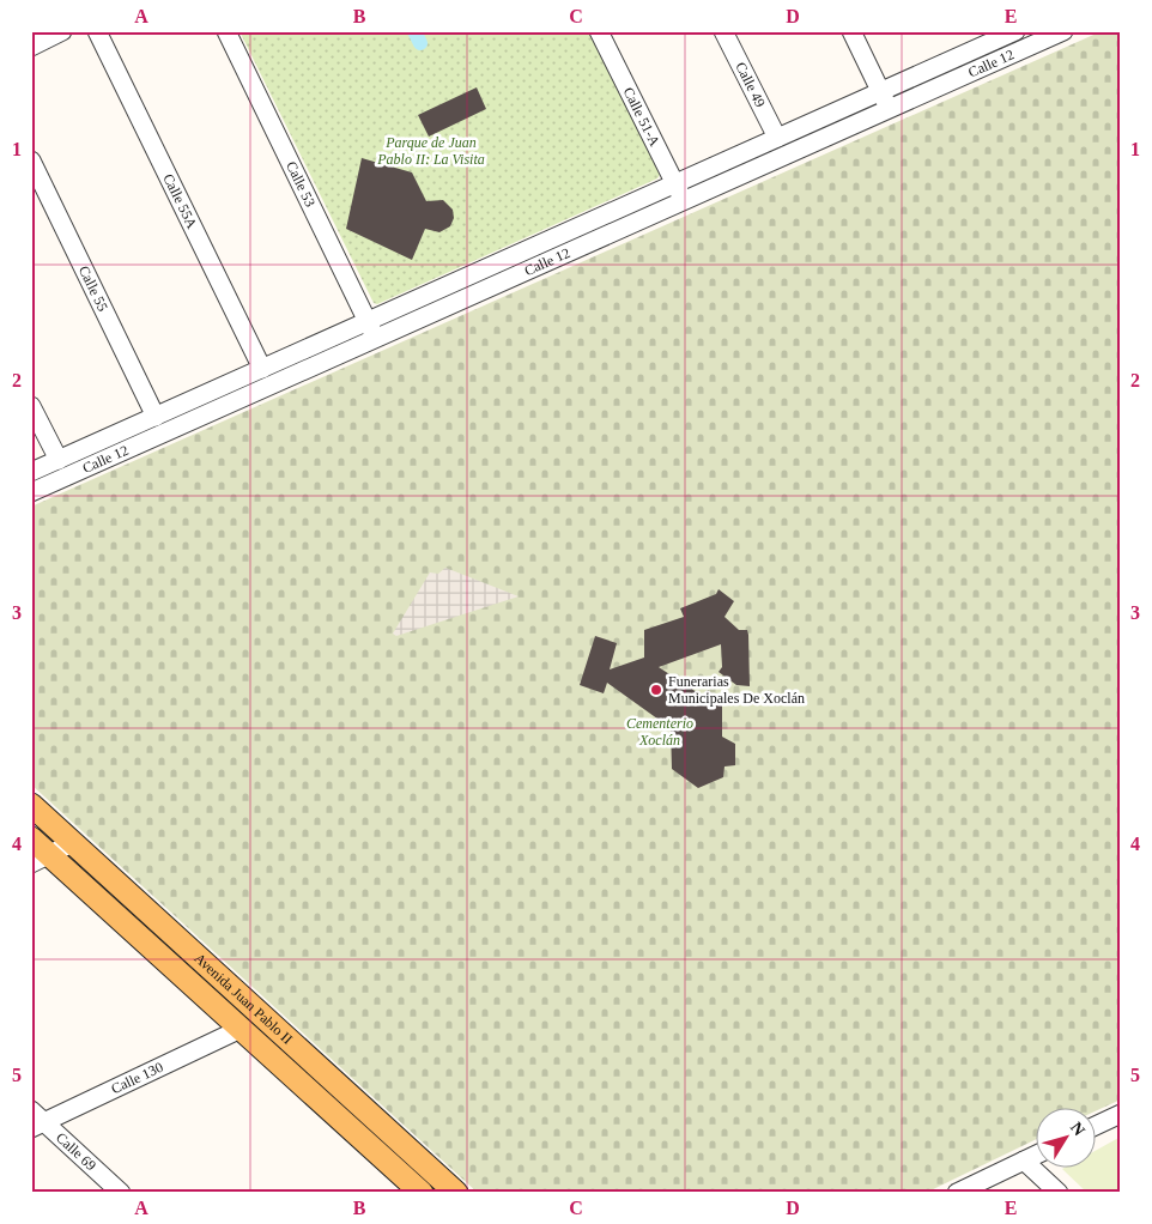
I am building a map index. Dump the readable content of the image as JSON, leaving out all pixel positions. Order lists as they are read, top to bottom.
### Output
{
  "streets": {
    "main road": ["Avenida Juan Pablo II"],
    "street": [
      "Calle 12",
      "Calle 49",
      "Calle 51-A",
      "Calle 53",
      "Calle 55A",
      "Calle 55",
      "Calle 130",
      "Calle 69"
    ]
  },
  "crossings": [
    ["Calle 12", "Calle 49"],
    ["Calle 12", "Calle 51-A"],
    ["Calle 12", "Calle 53"],
    ["Calle 12", "Calle 55A"],
    ["Calle 12", "Calle 55"],
    ["Avenida Juan Pablo II", "Calle 130"],
    ["Calle 130", "Calle 69"]
  ],
  "parks": ["Parque de Juan Pablo II: La Visita", "Cementerio Xoclán"],
  "places": ["Funerarias Municipales De Xoclán"],
  "north": "top right",
  "grid": {
    "columns": [
      "A",
      "B",
      "C",
      "D",
      "E"
    ],
    "rows": [
      "1",
      "2",
      "3",
      "4",
      "5"
    ]
  }
}
